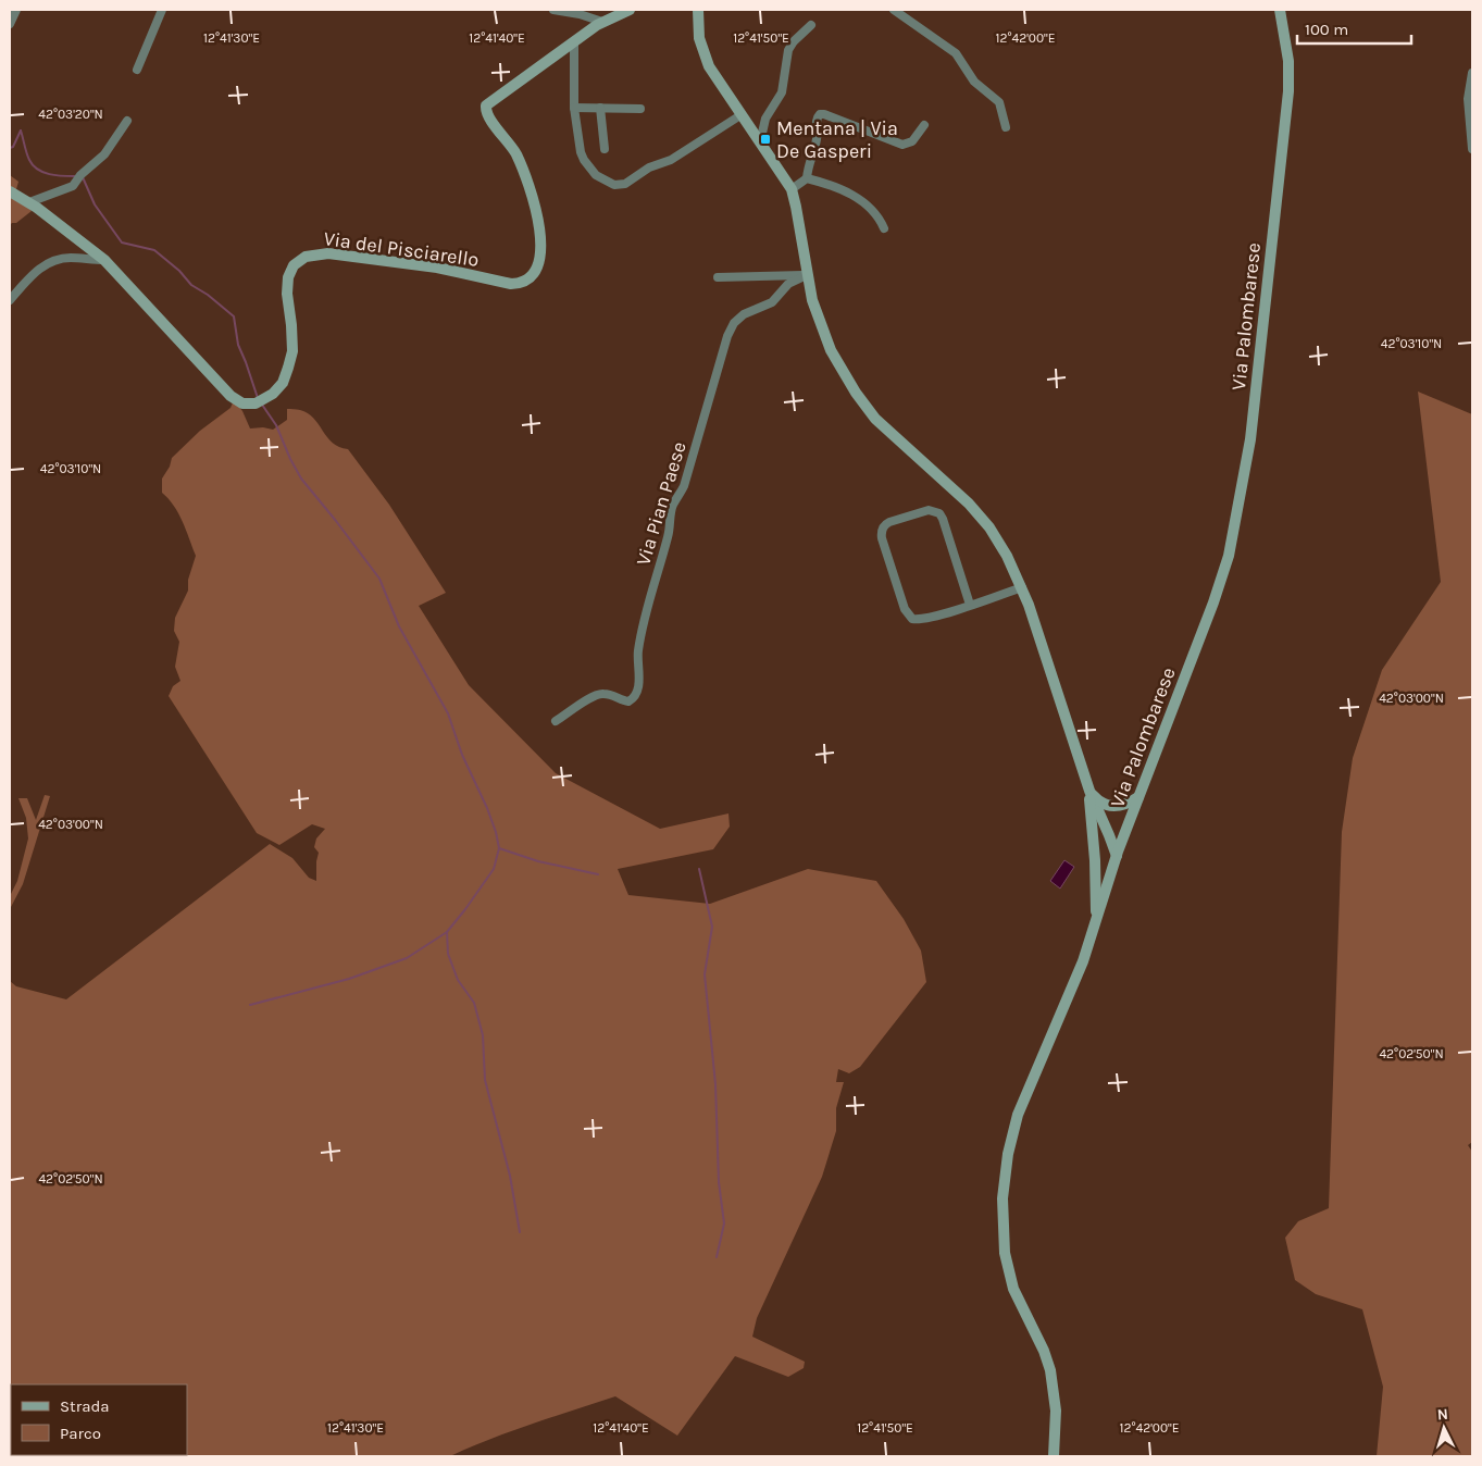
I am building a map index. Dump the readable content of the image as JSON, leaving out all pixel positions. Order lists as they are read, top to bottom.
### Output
{
  "streets": {
    "street": ["Via del Pisciarello", "Via Palombarese", "Via Pian Paese"]
  },
  "places": {
    "transit": ["Mentana | Via De Gasperi"]
  },
  "legend": ["Strada", "Parco"],
  "scale_bar": "100 m",
  "north": "top",
  "coordinates": [
    "12°41'30\"E",
    "12°41'40\"E",
    "12°41'50\"E",
    "12°42'00\"E",
    "42°03'20\"N",
    "42°03'10\"N",
    "42°03'00\"N",
    "42°02'50\"N"
  ]
}
